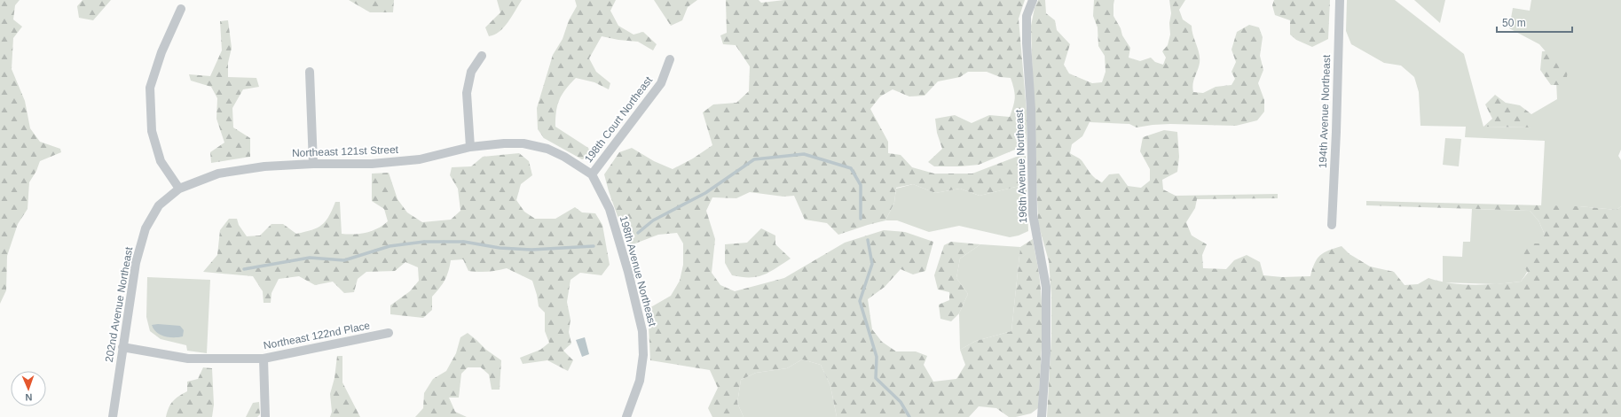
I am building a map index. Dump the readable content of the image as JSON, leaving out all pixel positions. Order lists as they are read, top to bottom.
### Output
{
  "streets": {
    "street": [
      "194th Avenue Northeast",
      "198th Court Northeast",
      "Northeast 121st Street",
      "196th Avenue Northeast",
      "198th Avenue Northeast",
      "202nd Avenue Northeast",
      "Northeast 122nd Place"
    ]
  },
  "crossings": [
    ["198th Court Northeast", "Northeast 121st Street"],
    ["198th Court Northeast", "198th Avenue Northeast"],
    ["Northeast 121st Street", "198th Avenue Northeast"],
    ["Northeast 121st Street", "202nd Avenue Northeast"],
    ["202nd Avenue Northeast", "Northeast 122nd Place"]
  ],
  "scale_bar": "50 m",
  "north": "bottom"
}
